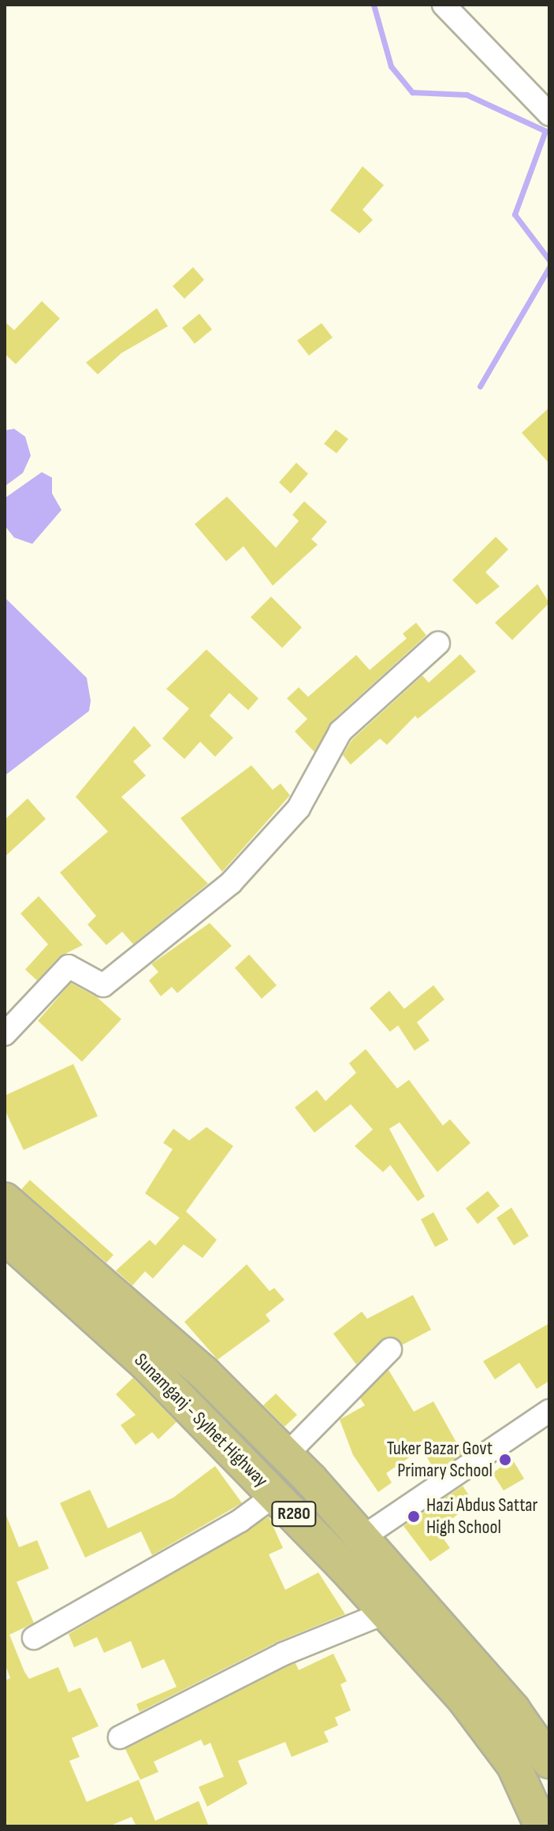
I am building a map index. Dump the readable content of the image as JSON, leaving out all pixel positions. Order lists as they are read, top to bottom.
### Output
{
  "streets": {
    "main road": ["Sunamganj - Sylhet Highway", "R280"]
  },
  "places": ["Tuker Bazar Govt Primary School", "Hazi Abdus Sattar High School"]
}
